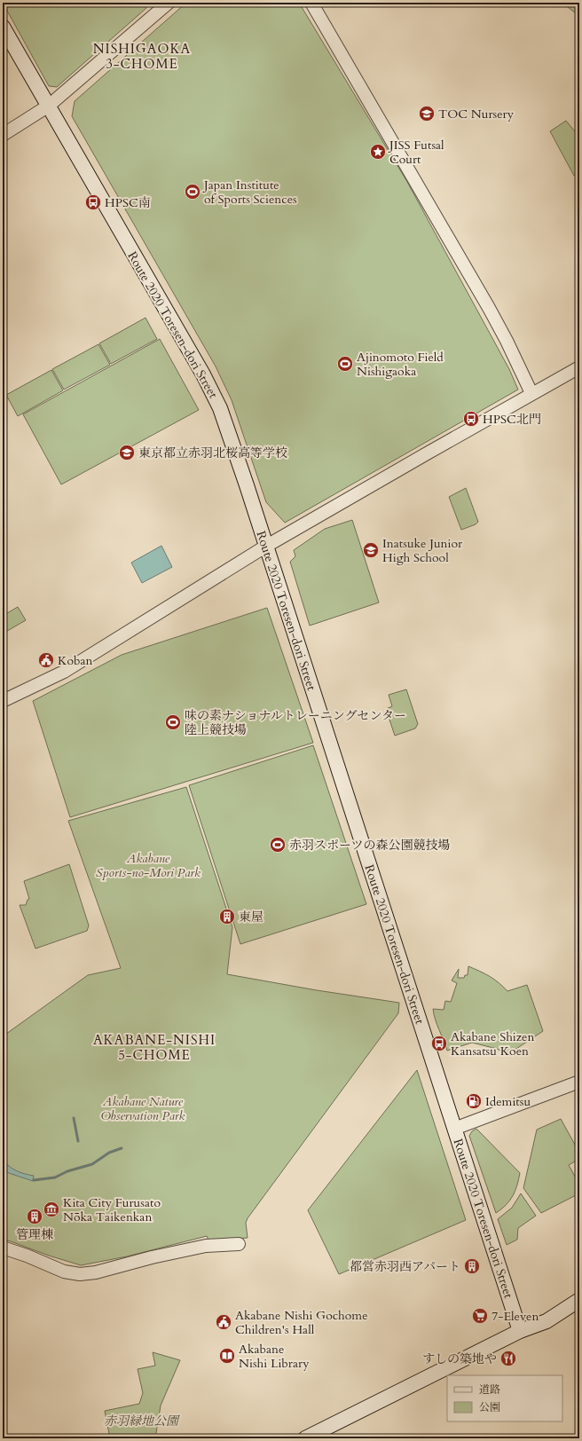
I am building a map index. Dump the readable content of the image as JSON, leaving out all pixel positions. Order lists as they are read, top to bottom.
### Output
{
  "streets": {
    "main road": ["Route 2020 Toresen-dori Street"]
  },
  "districts": ["NISHIGAOKA 3-CHOME", "AKABANE-NISHI 5-CHOME"],
  "parks": ["Akabane Sports-no-Mori Park", "Akabane Nature Observation Park", "赤羽緑地公園"],
  "places": {
    "school or university": ["TOC Nursery", "東京都立赤羽北桜高等学校", "Inatsuke Junior High School"],
    "place": ["JISS Futsal Court"],
    "sports": [
      "Japan Institute of Sports Sciences",
      "Ajinomoto Field Nishigaoka",
      "味の素ナショナルトレーニングセンター 陸上競技場",
      "赤羽スポーツの森公園競技場"
    ],
    "bus stop": ["HPSC南", "HPSC北門", "Akabane Shizen Kansatsu Koen"],
    "public building": ["Koban", "Akabane Nishi Gochome Children's Hall"],
    "building": ["東屋", "管理棟", "都営赤羽西アパート"],
    "fuel station": ["Idemitsu"],
    "museum": ["Kita City Furusato Nōka Taikenkan"],
    "supermarket": ["7-Eleven"],
    "library": ["Akabane Nishi Library"],
    "restaurant": ["すしの築地や"]
  },
  "legend": ["道路", "公園"]
}
